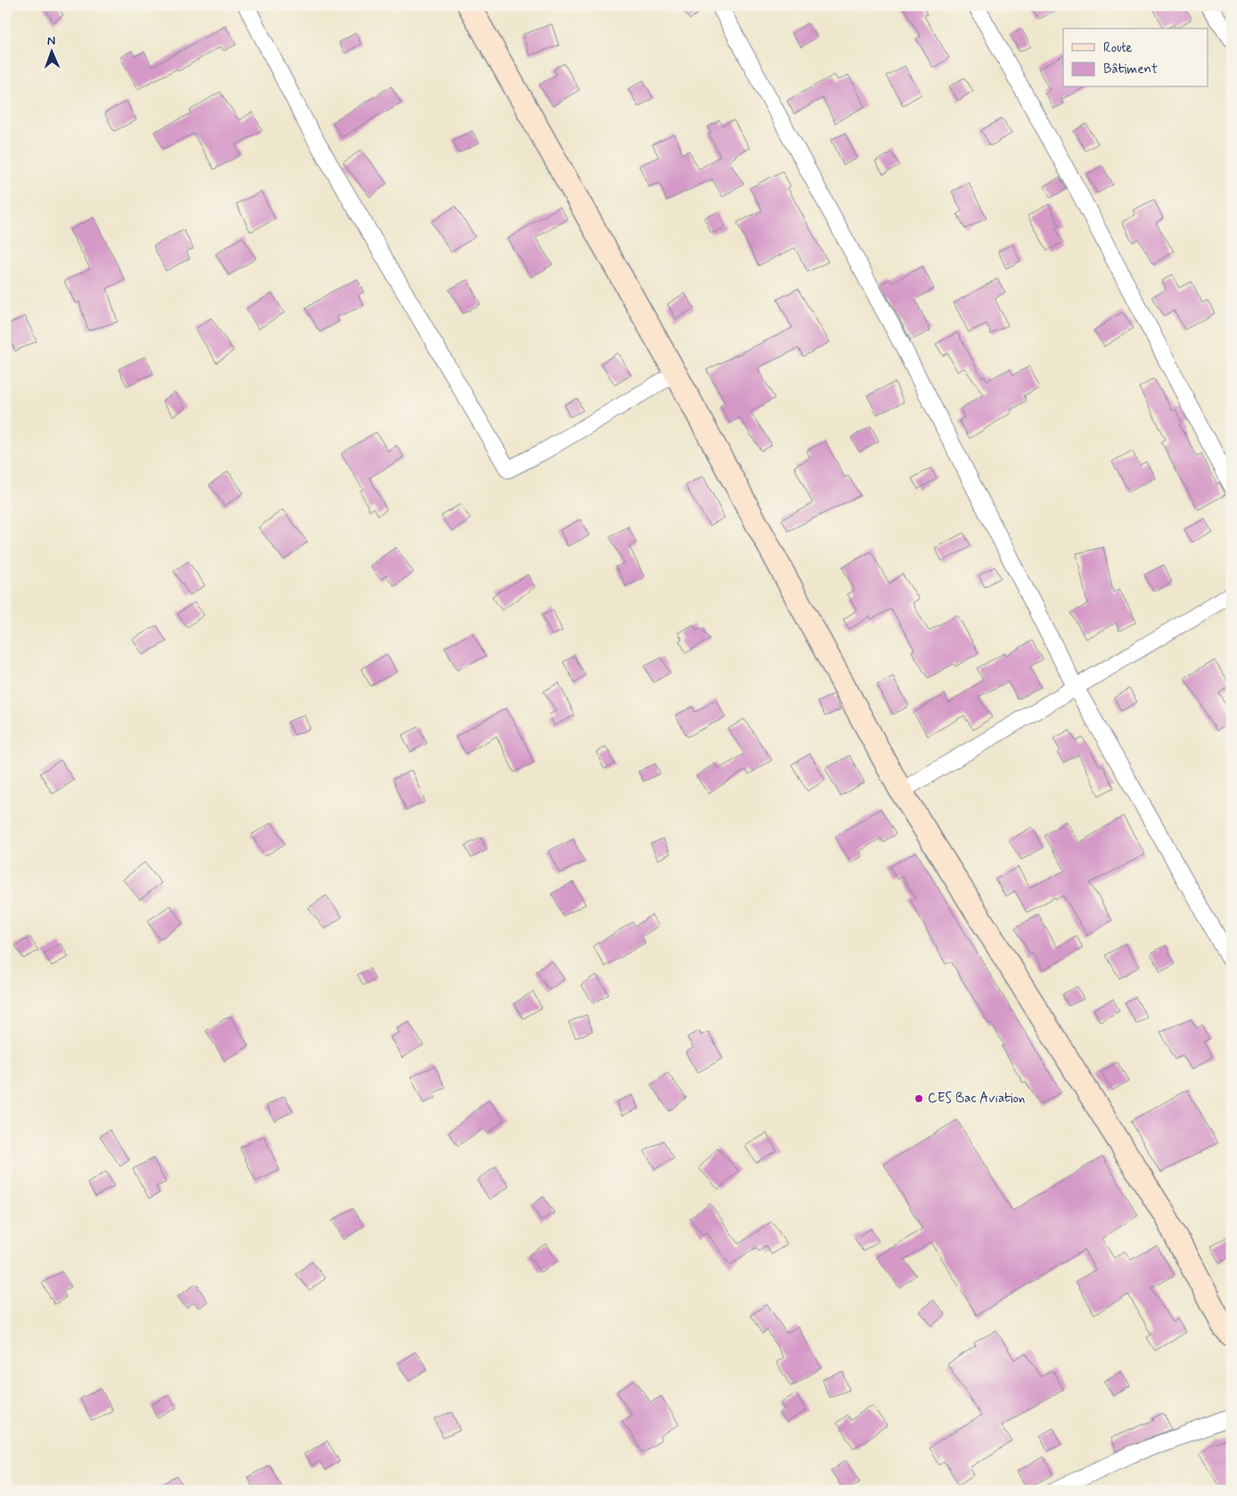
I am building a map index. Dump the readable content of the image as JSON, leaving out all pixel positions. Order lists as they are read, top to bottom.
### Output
{
  "places": ["CES Bac Aviation"],
  "legend": ["Route", "Bâtiment"],
  "north": "top"
}
